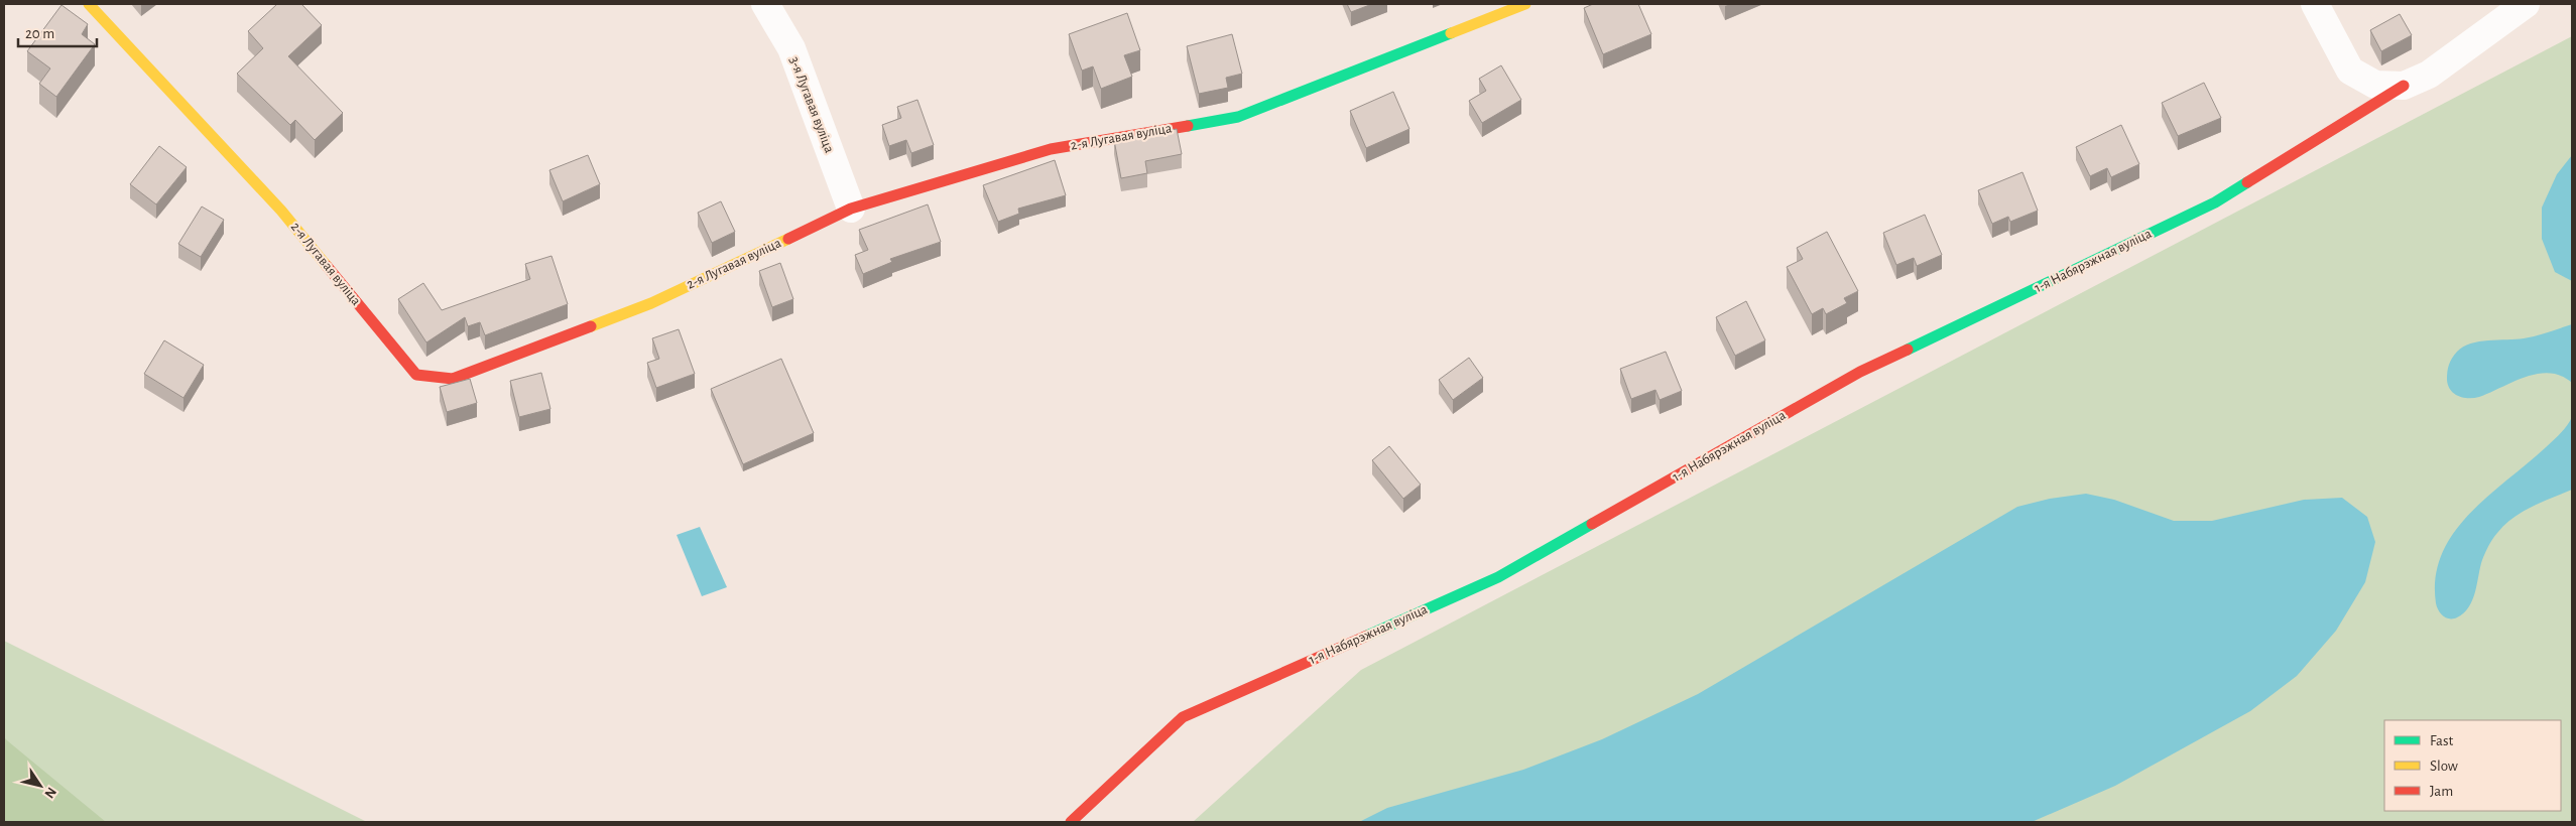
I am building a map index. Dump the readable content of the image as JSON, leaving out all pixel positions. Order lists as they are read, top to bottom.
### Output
{
  "streets": {
    "street": ["3-я Лугавая вуліца", "2-я Лугавая вуліца", "1-я Набярэжная вуліца"]
  },
  "crossings": [
    ["3-я Лугавая вуліца", "2-я Лугавая вуліца"]
  ],
  "legend": ["Fast", "Slow", "Jam"],
  "scale_bar": "20 m",
  "north": "bottom right"
}
